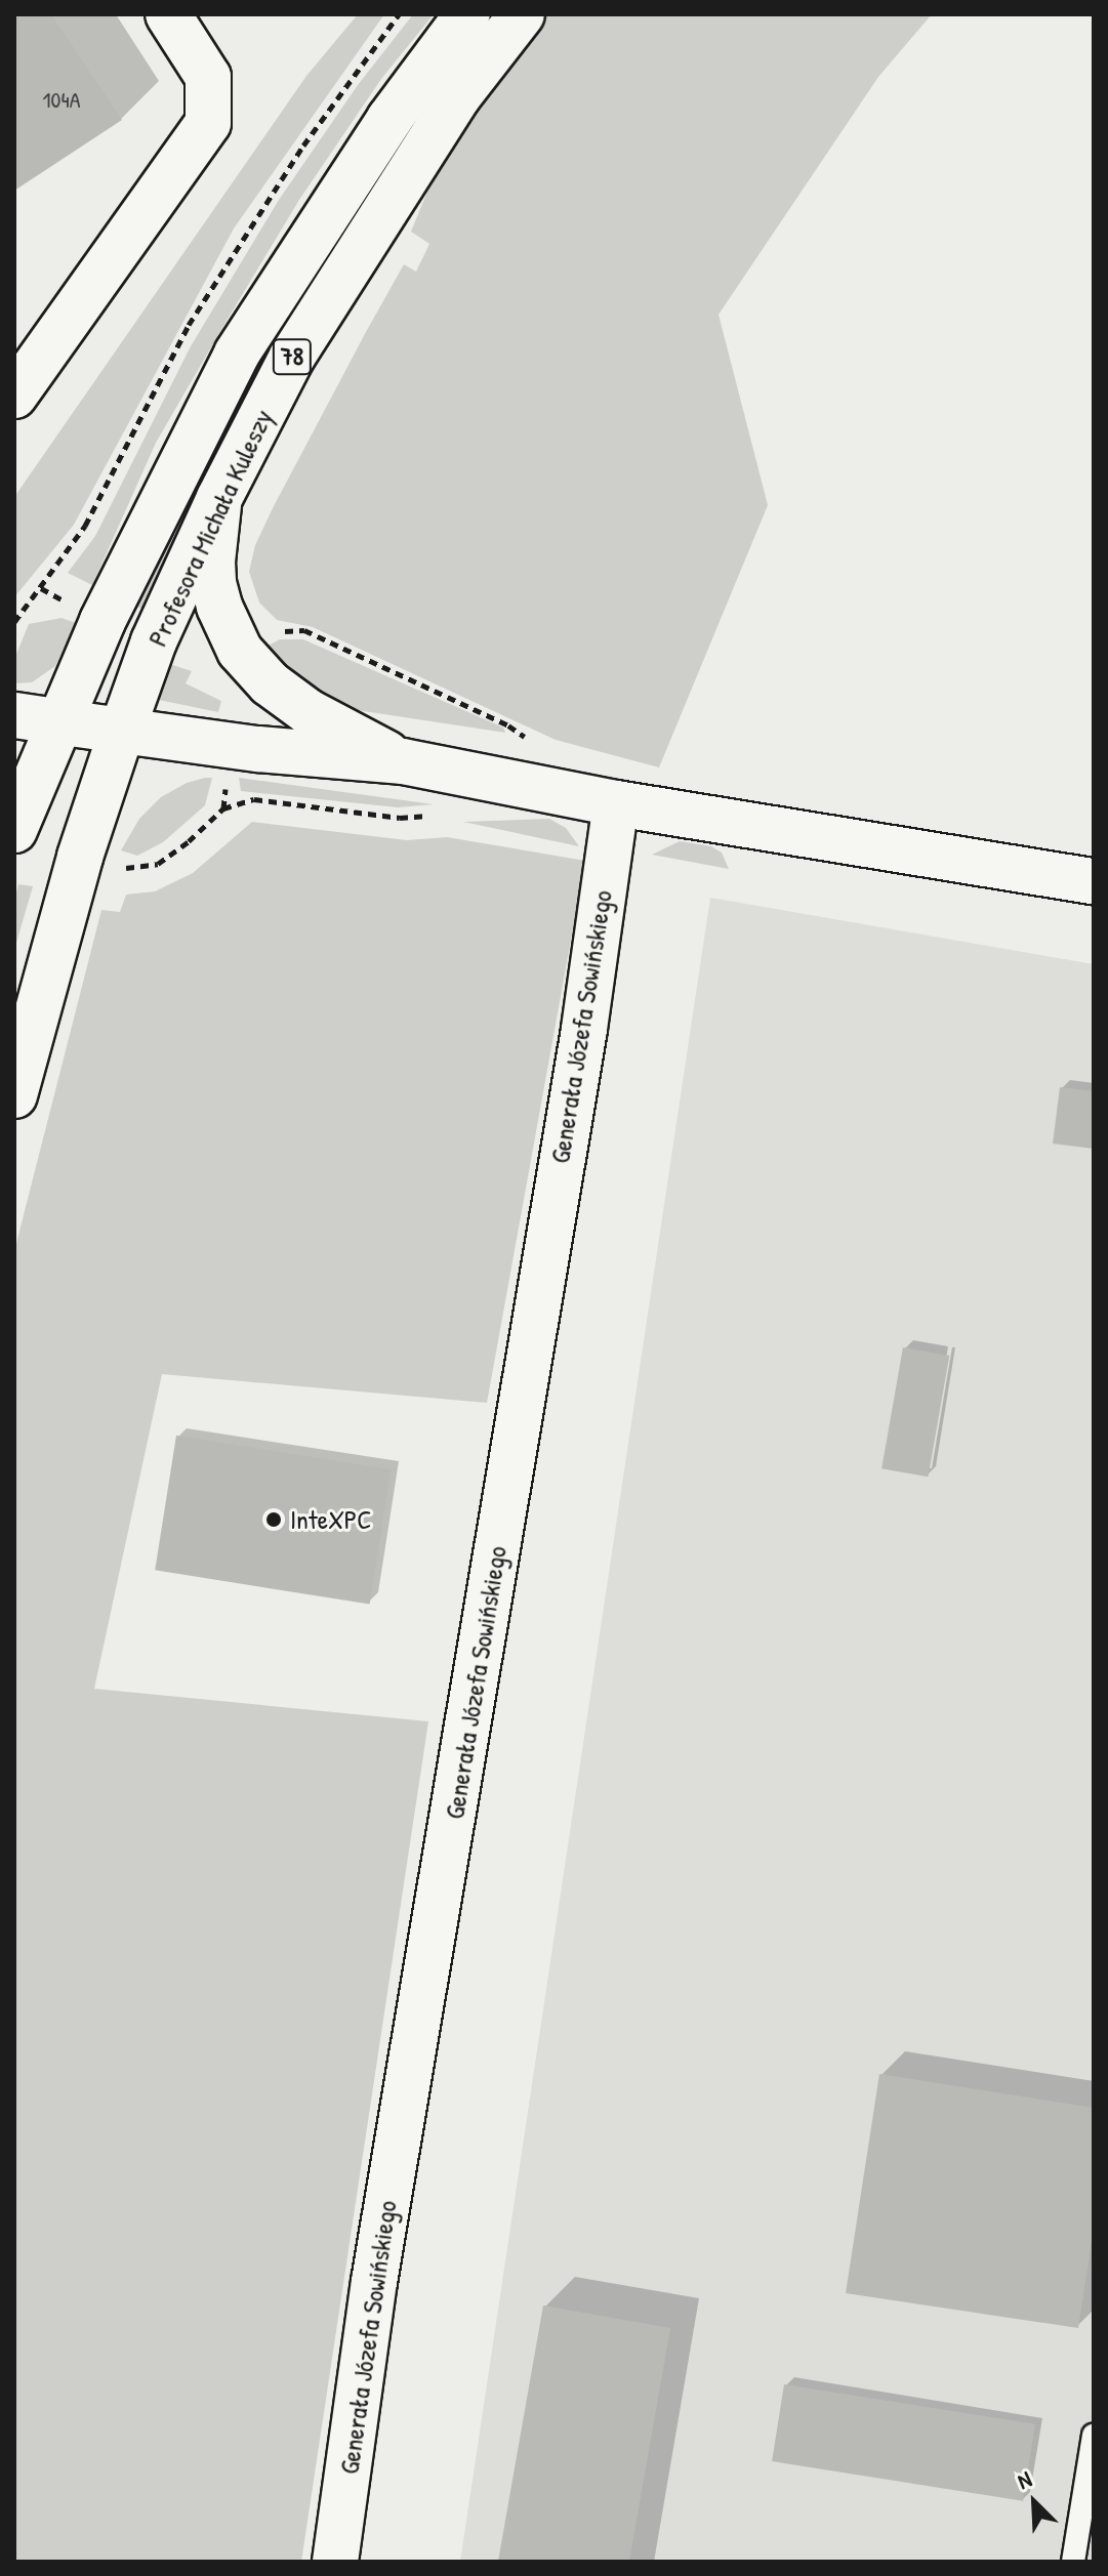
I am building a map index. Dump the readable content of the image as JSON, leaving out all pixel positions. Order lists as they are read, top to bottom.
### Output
{
  "streets": {
    "street": ["78", "Profesora Michała Kuleszy", "Generała Józefa Sowińskiego"]
  },
  "places": ["InteXPC"],
  "house_numbers": ["104A"],
  "north": "top left"
}
